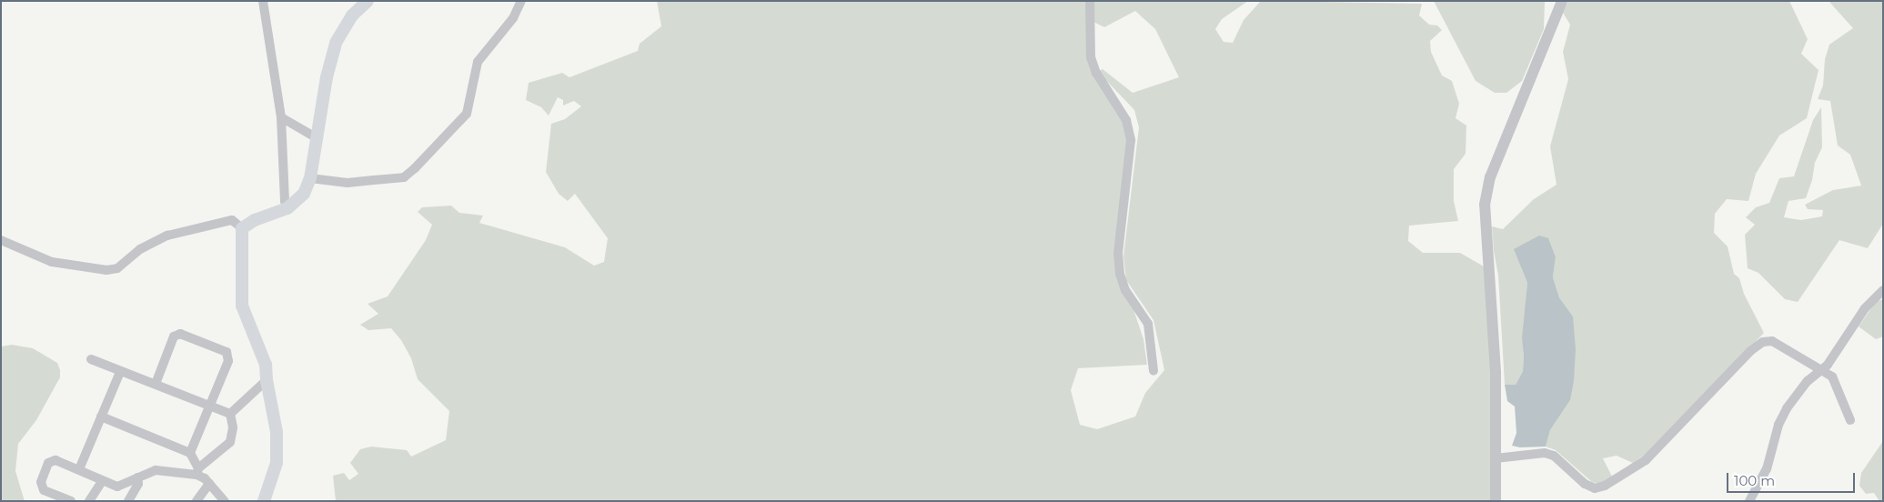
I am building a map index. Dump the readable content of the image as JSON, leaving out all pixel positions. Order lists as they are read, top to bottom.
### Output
{
  "scale_bar": "100 m"
}
